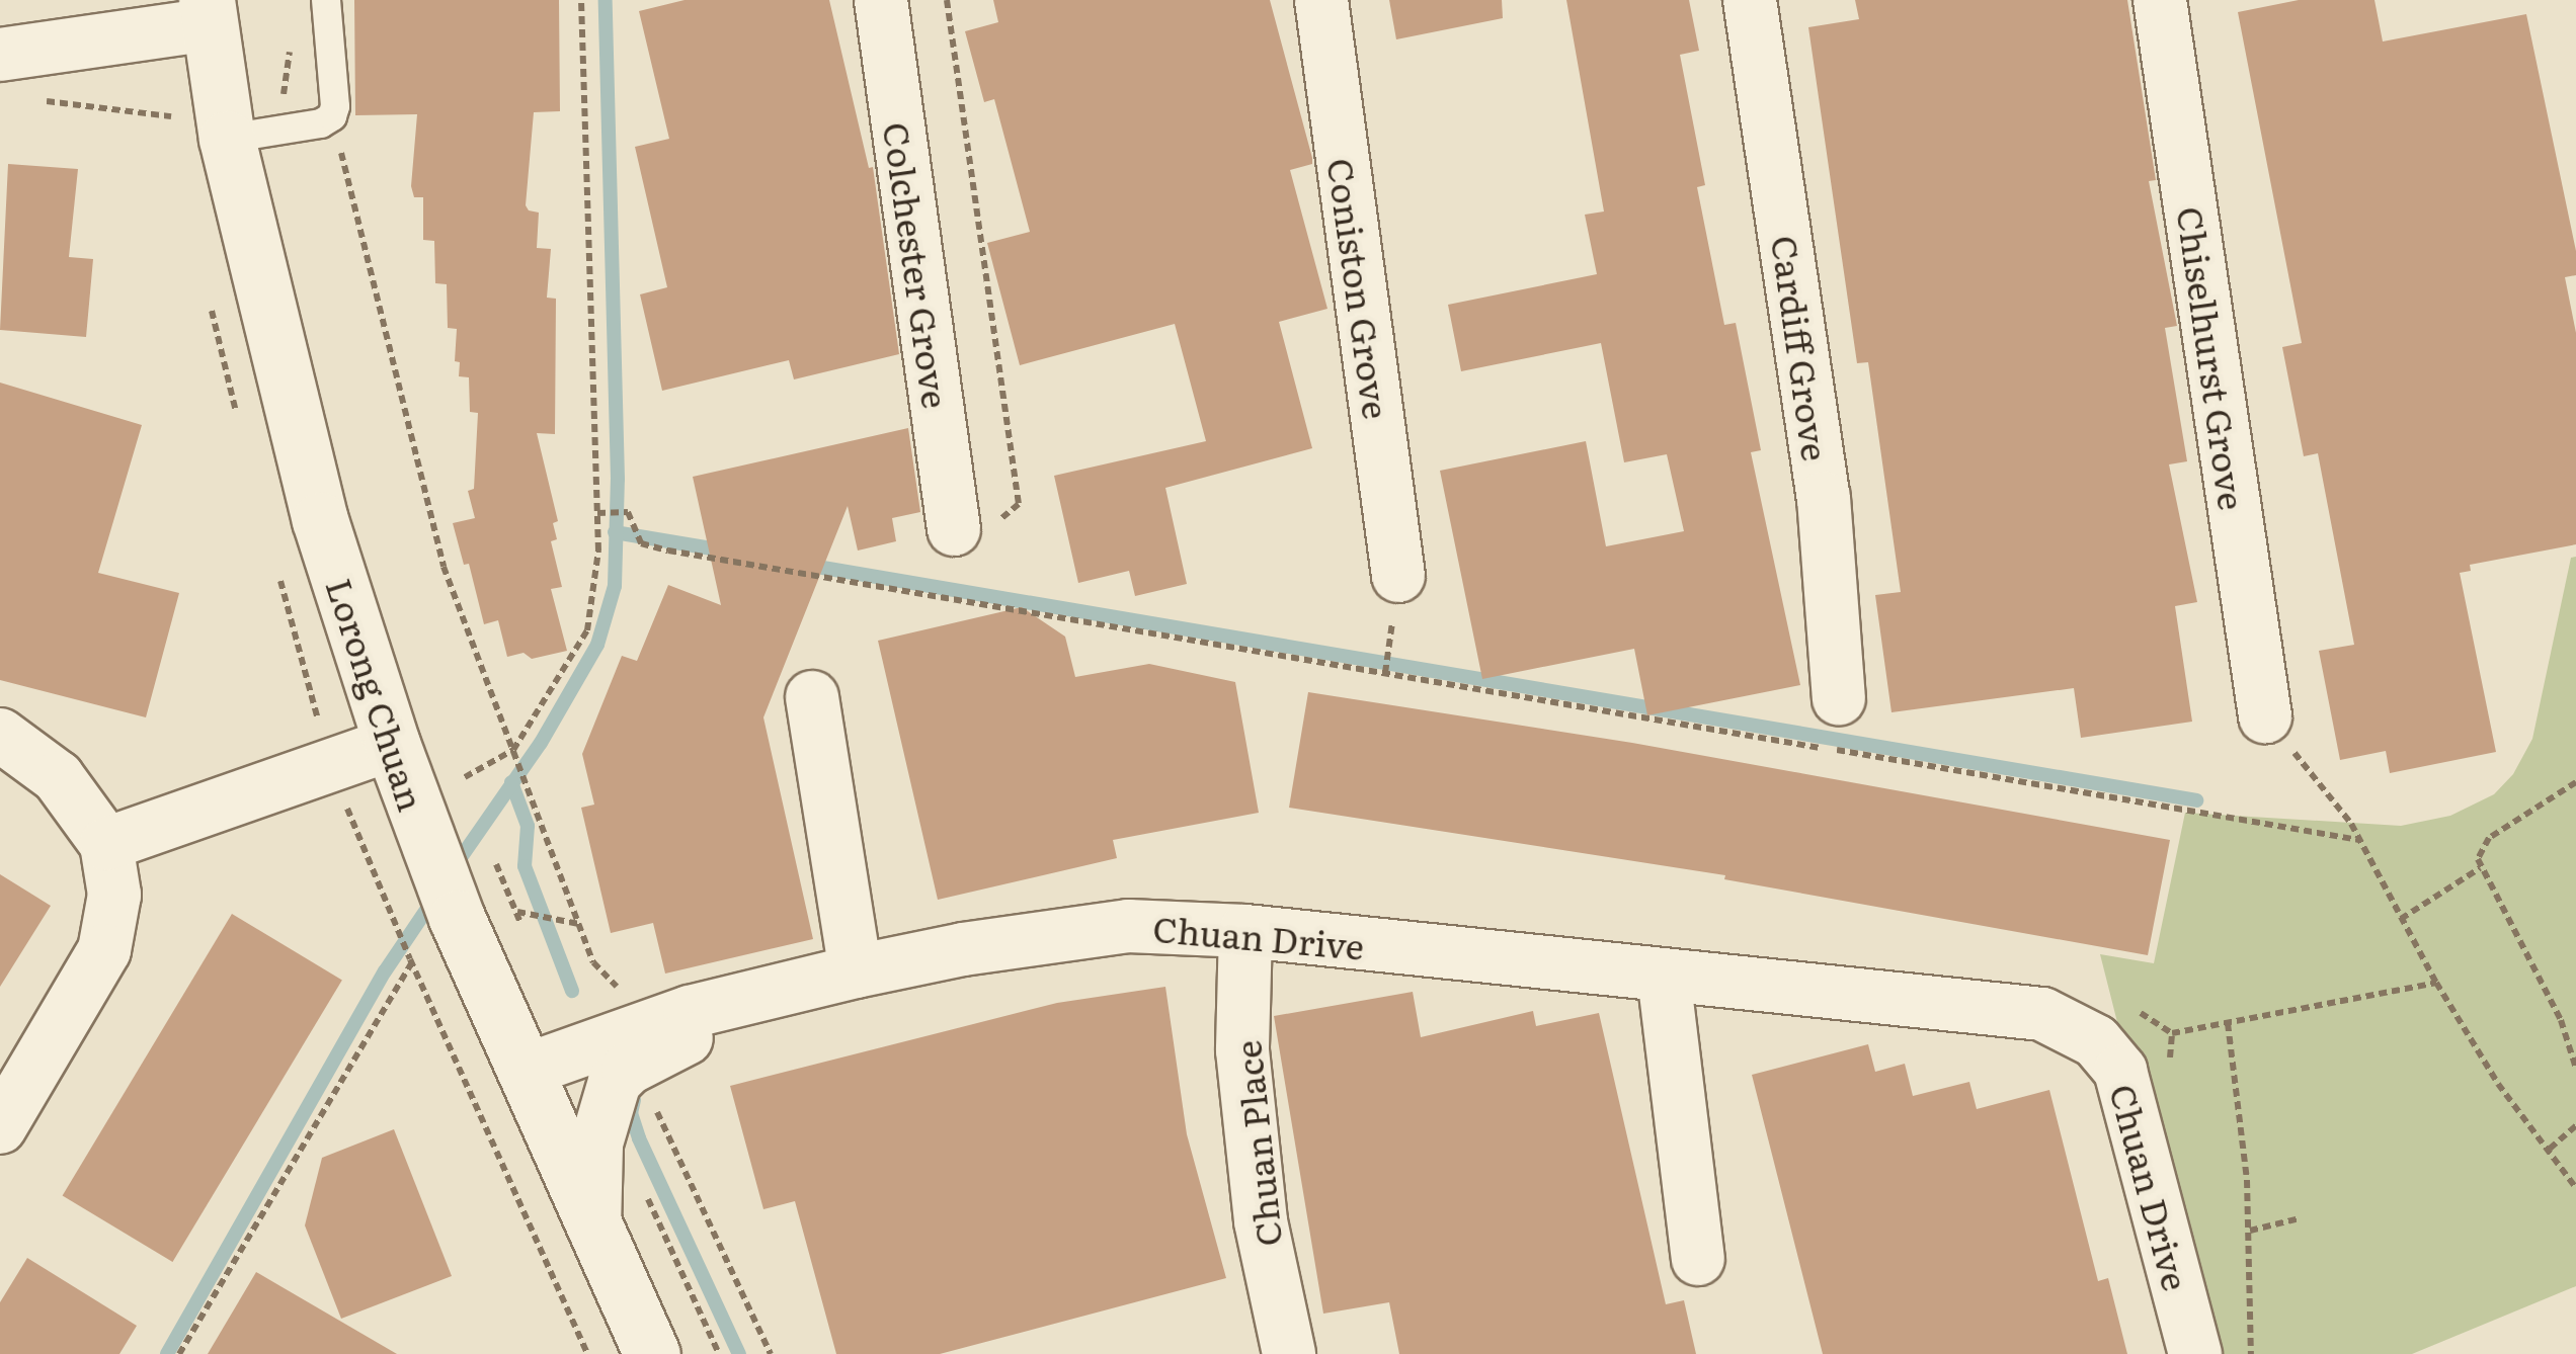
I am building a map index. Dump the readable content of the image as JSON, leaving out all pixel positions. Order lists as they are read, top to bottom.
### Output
{
  "streets": {
    "street": [
      "Colchester Grove",
      "Coniston Grove",
      "Cardiff Grove",
      "Chiselhurst Grove",
      "Lorong Chuan",
      "Chuan Drive",
      "Chuan Place"
    ]
  },
  "crossings": [
    ["Lorong Chuan", "Chuan Drive"],
    ["Chuan Drive", "Chuan Place"]
  ]
}
